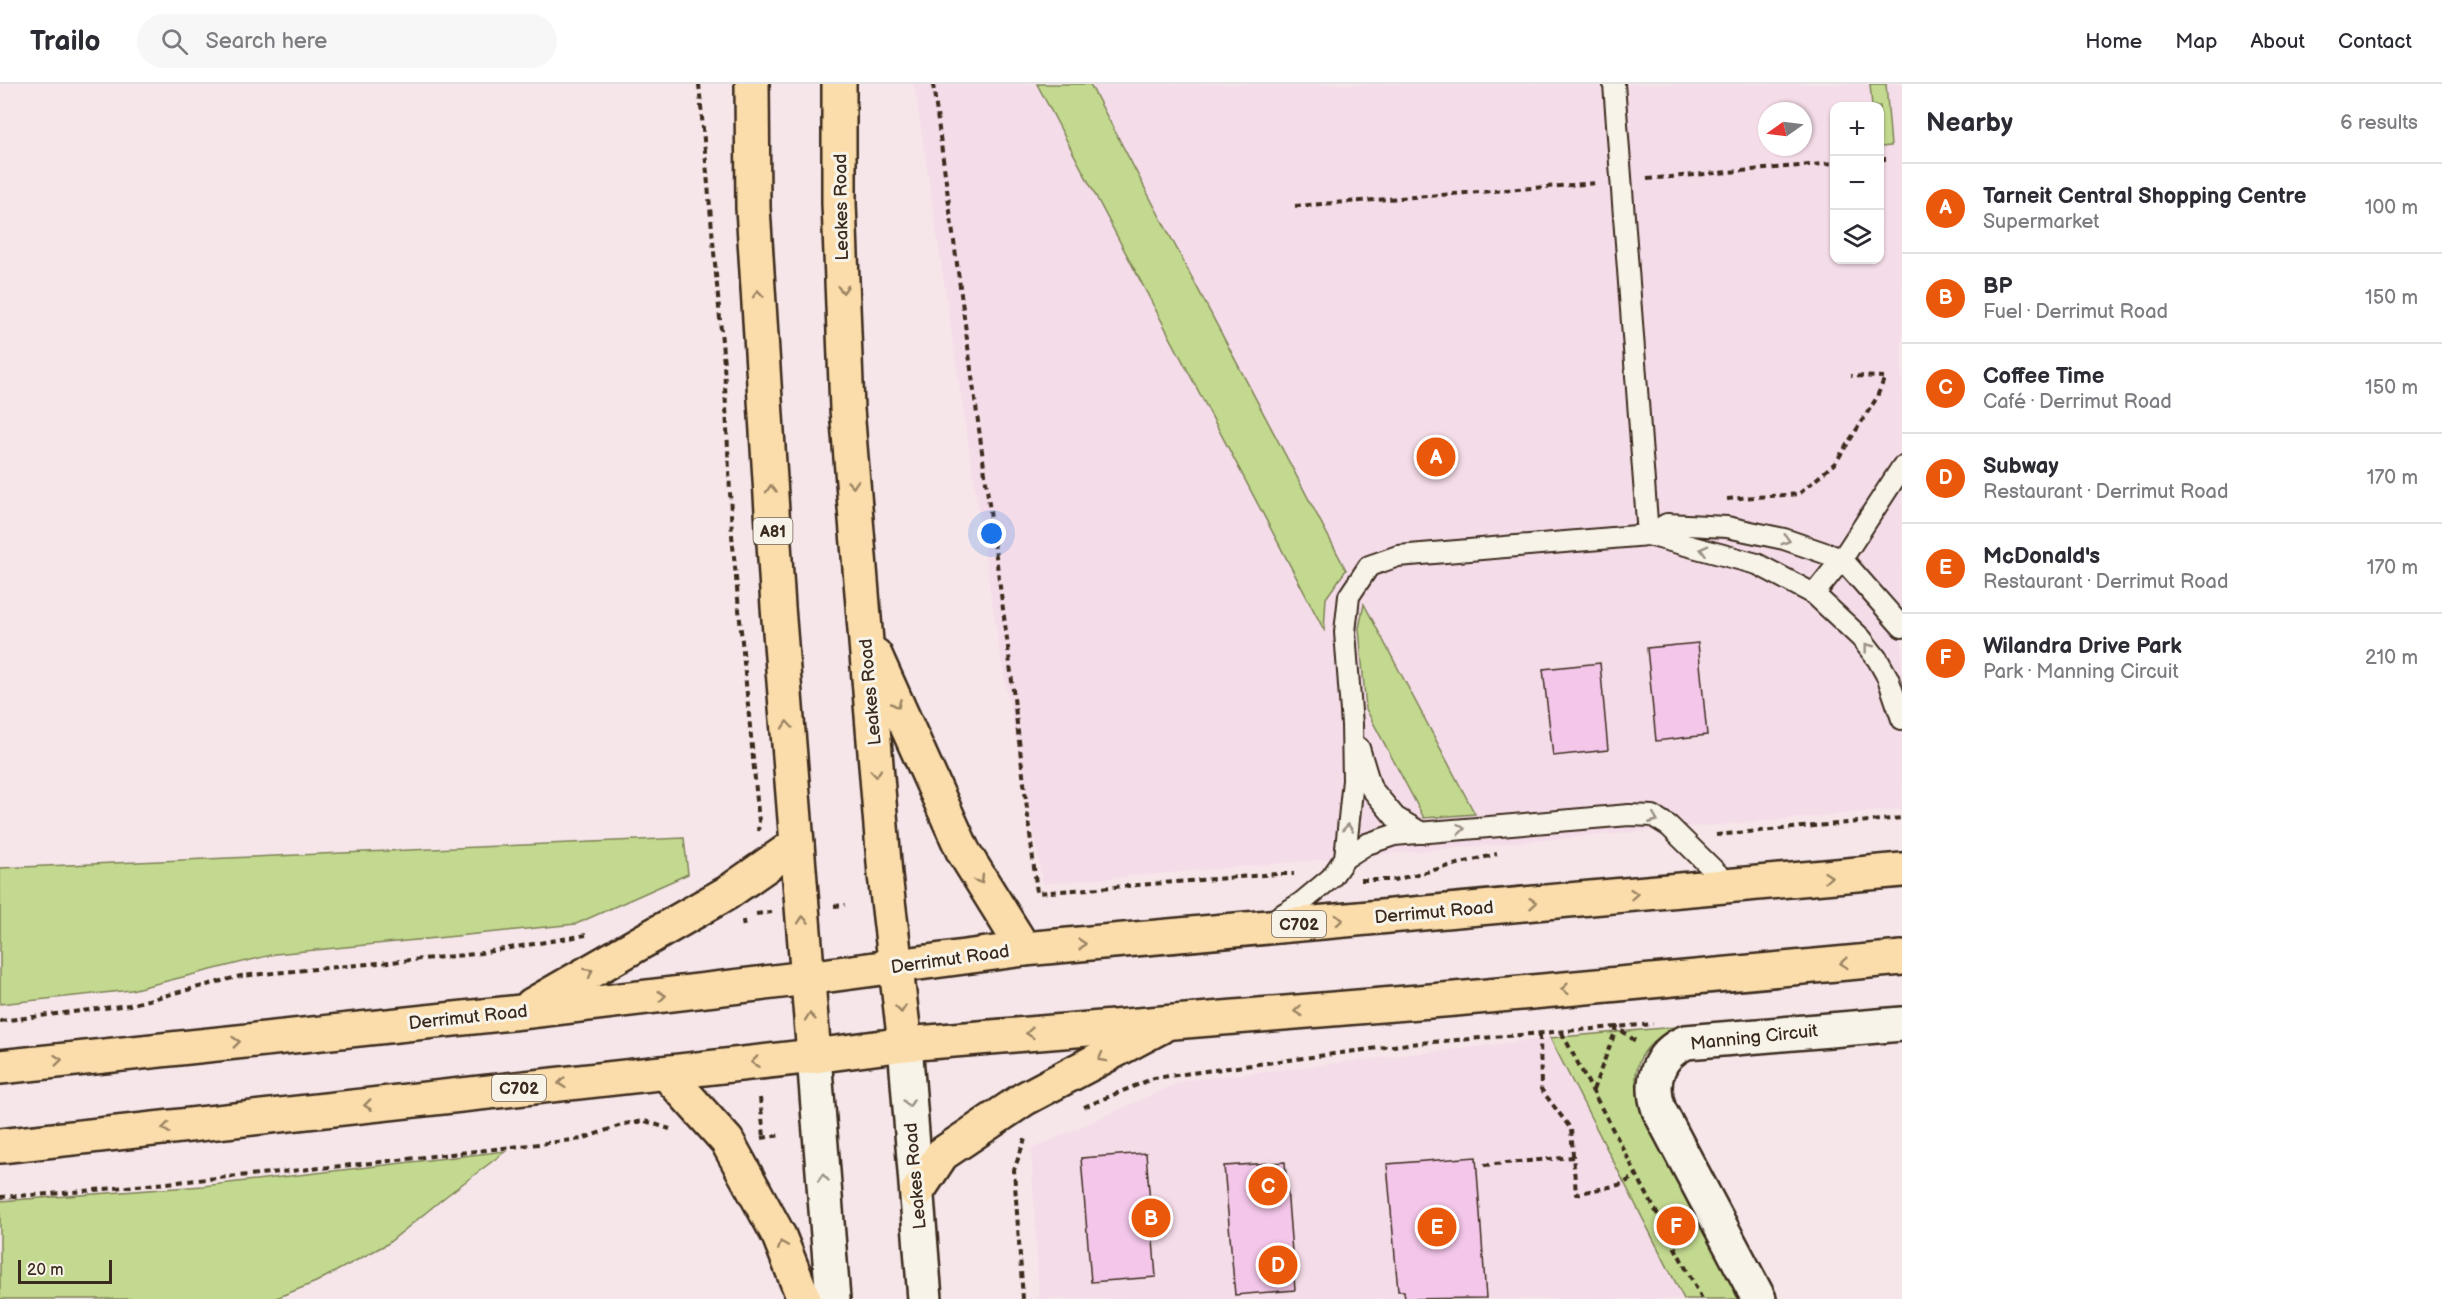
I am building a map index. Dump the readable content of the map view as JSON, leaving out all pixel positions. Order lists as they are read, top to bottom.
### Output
{
  "streets": {
    "main road": [
      "Leakes Road",
      "A81",
      "Derrimut Road",
      "C702"
    ],
    "street": ["Manning Circuit"]
  },
  "crossings": [
    ["Leakes Road", "Derrimut Road"],
    ["Leakes Road", "C702"],
    ["A81", "Derrimut Road"],
    ["A81", "C702"]
  ],
  "scale_bar": "20 m",
  "north": "left",
  "page": {
    "header": "Trailo",
    "search": "Search here",
    "nav": [
      "Home",
      "Map",
      "About",
      "Contact"
    ],
    "heading": ["Nearby", "6 results"],
    "map_buttons": ["+", "−"],
    "list": [
      {
        "mark": "A",
        "name": "Tarneit Central Shopping Centre",
        "note": "Supermarket",
        "value": "100 m"
      },
      {
        "mark": "B",
        "name": "BP",
        "note": "Fuel · Derrimut Road",
        "value": "150 m"
      },
      {
        "mark": "C",
        "name": "Coffee Time",
        "note": "Café · Derrimut Road",
        "value": "150 m"
      },
      {
        "mark": "D",
        "name": "Subway",
        "note": "Restaurant · Derrimut Road",
        "value": "170 m"
      },
      {
        "mark": "E",
        "name": "McDonald's",
        "note": "Restaurant · Derrimut Road",
        "value": "170 m"
      },
      {
        "mark": "F",
        "name": "Wilandra Drive Park",
        "note": "Park · Manning Circuit",
        "value": "210 m"
      }
    ],
    "pins": [
      "A",
      "C",
      "B",
      "F",
      "E",
      "D"
    ],
    "scale": "20 m"
  }
}
